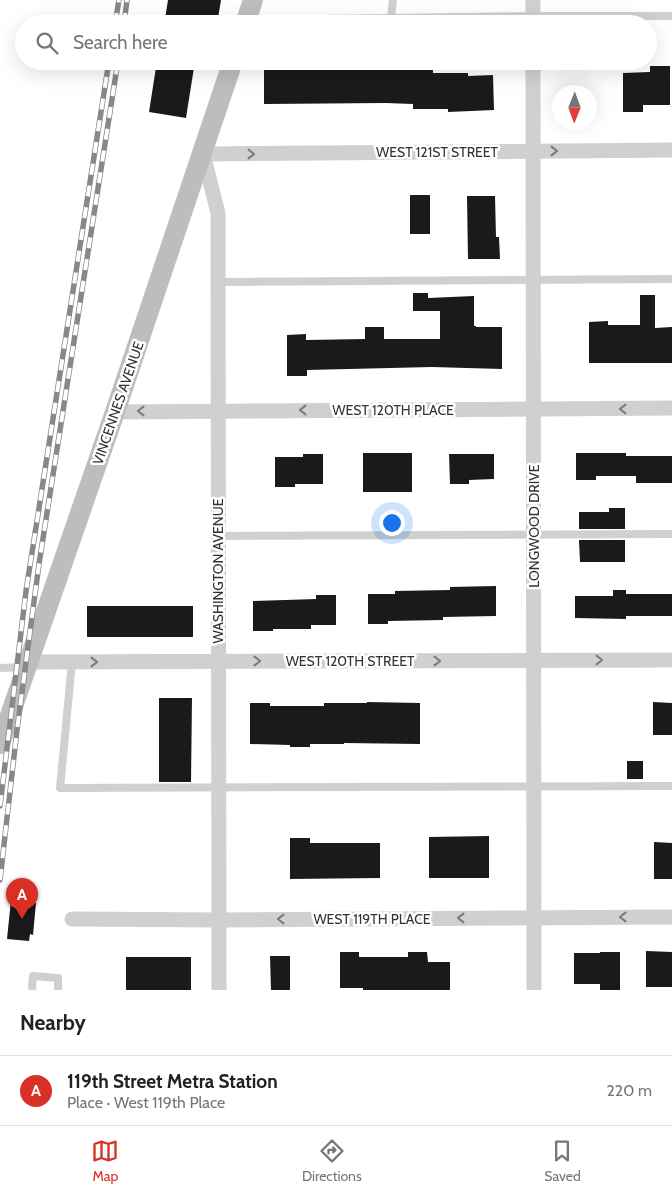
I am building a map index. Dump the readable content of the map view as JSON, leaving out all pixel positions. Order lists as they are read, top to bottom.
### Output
{
  "streets": {
    "main road": ["VINCENNES AVENUE"],
    "street": [
      "WEST 121ST STREET",
      "WEST 120TH PLACE",
      "LONGWOOD DRIVE",
      "WASHINGTON AVENUE",
      "WEST 120TH STREET",
      "WEST 119TH PLACE"
    ]
  },
  "crossings": [
    ["WEST 121ST STREET", "VINCENNES AVENUE"],
    ["WEST 121ST STREET", "LONGWOOD DRIVE"],
    ["WEST 121ST STREET", "WASHINGTON AVENUE"],
    ["VINCENNES AVENUE", "WEST 120TH PLACE"],
    ["VINCENNES AVENUE", "WASHINGTON AVENUE"],
    ["VINCENNES AVENUE", "WEST 120TH STREET"],
    ["WEST 120TH PLACE", "LONGWOOD DRIVE"],
    ["WEST 120TH PLACE", "WASHINGTON AVENUE"],
    ["LONGWOOD DRIVE", "WEST 120TH STREET"],
    ["LONGWOOD DRIVE", "WEST 119TH PLACE"],
    ["WASHINGTON AVENUE", "WEST 120TH STREET"],
    ["WASHINGTON AVENUE", "WEST 119TH PLACE"]
  ],
  "one_way": [
    "WEST 121ST STREET",
    "WEST 120TH PLACE",
    "WEST 120TH STREET",
    "WEST 119TH PLACE"
  ],
  "north": "bottom",
  "page": {
    "search": "Search here",
    "pins": "A",
    "heading": "Nearby",
    "list": [
      {
        "mark": "A",
        "name": "119th Street Metra Station",
        "note": "Place · West 119th Place",
        "value": "220 m"
      }
    ],
    "nav": ["Map", "Directions", "Saved"]
  }
}
